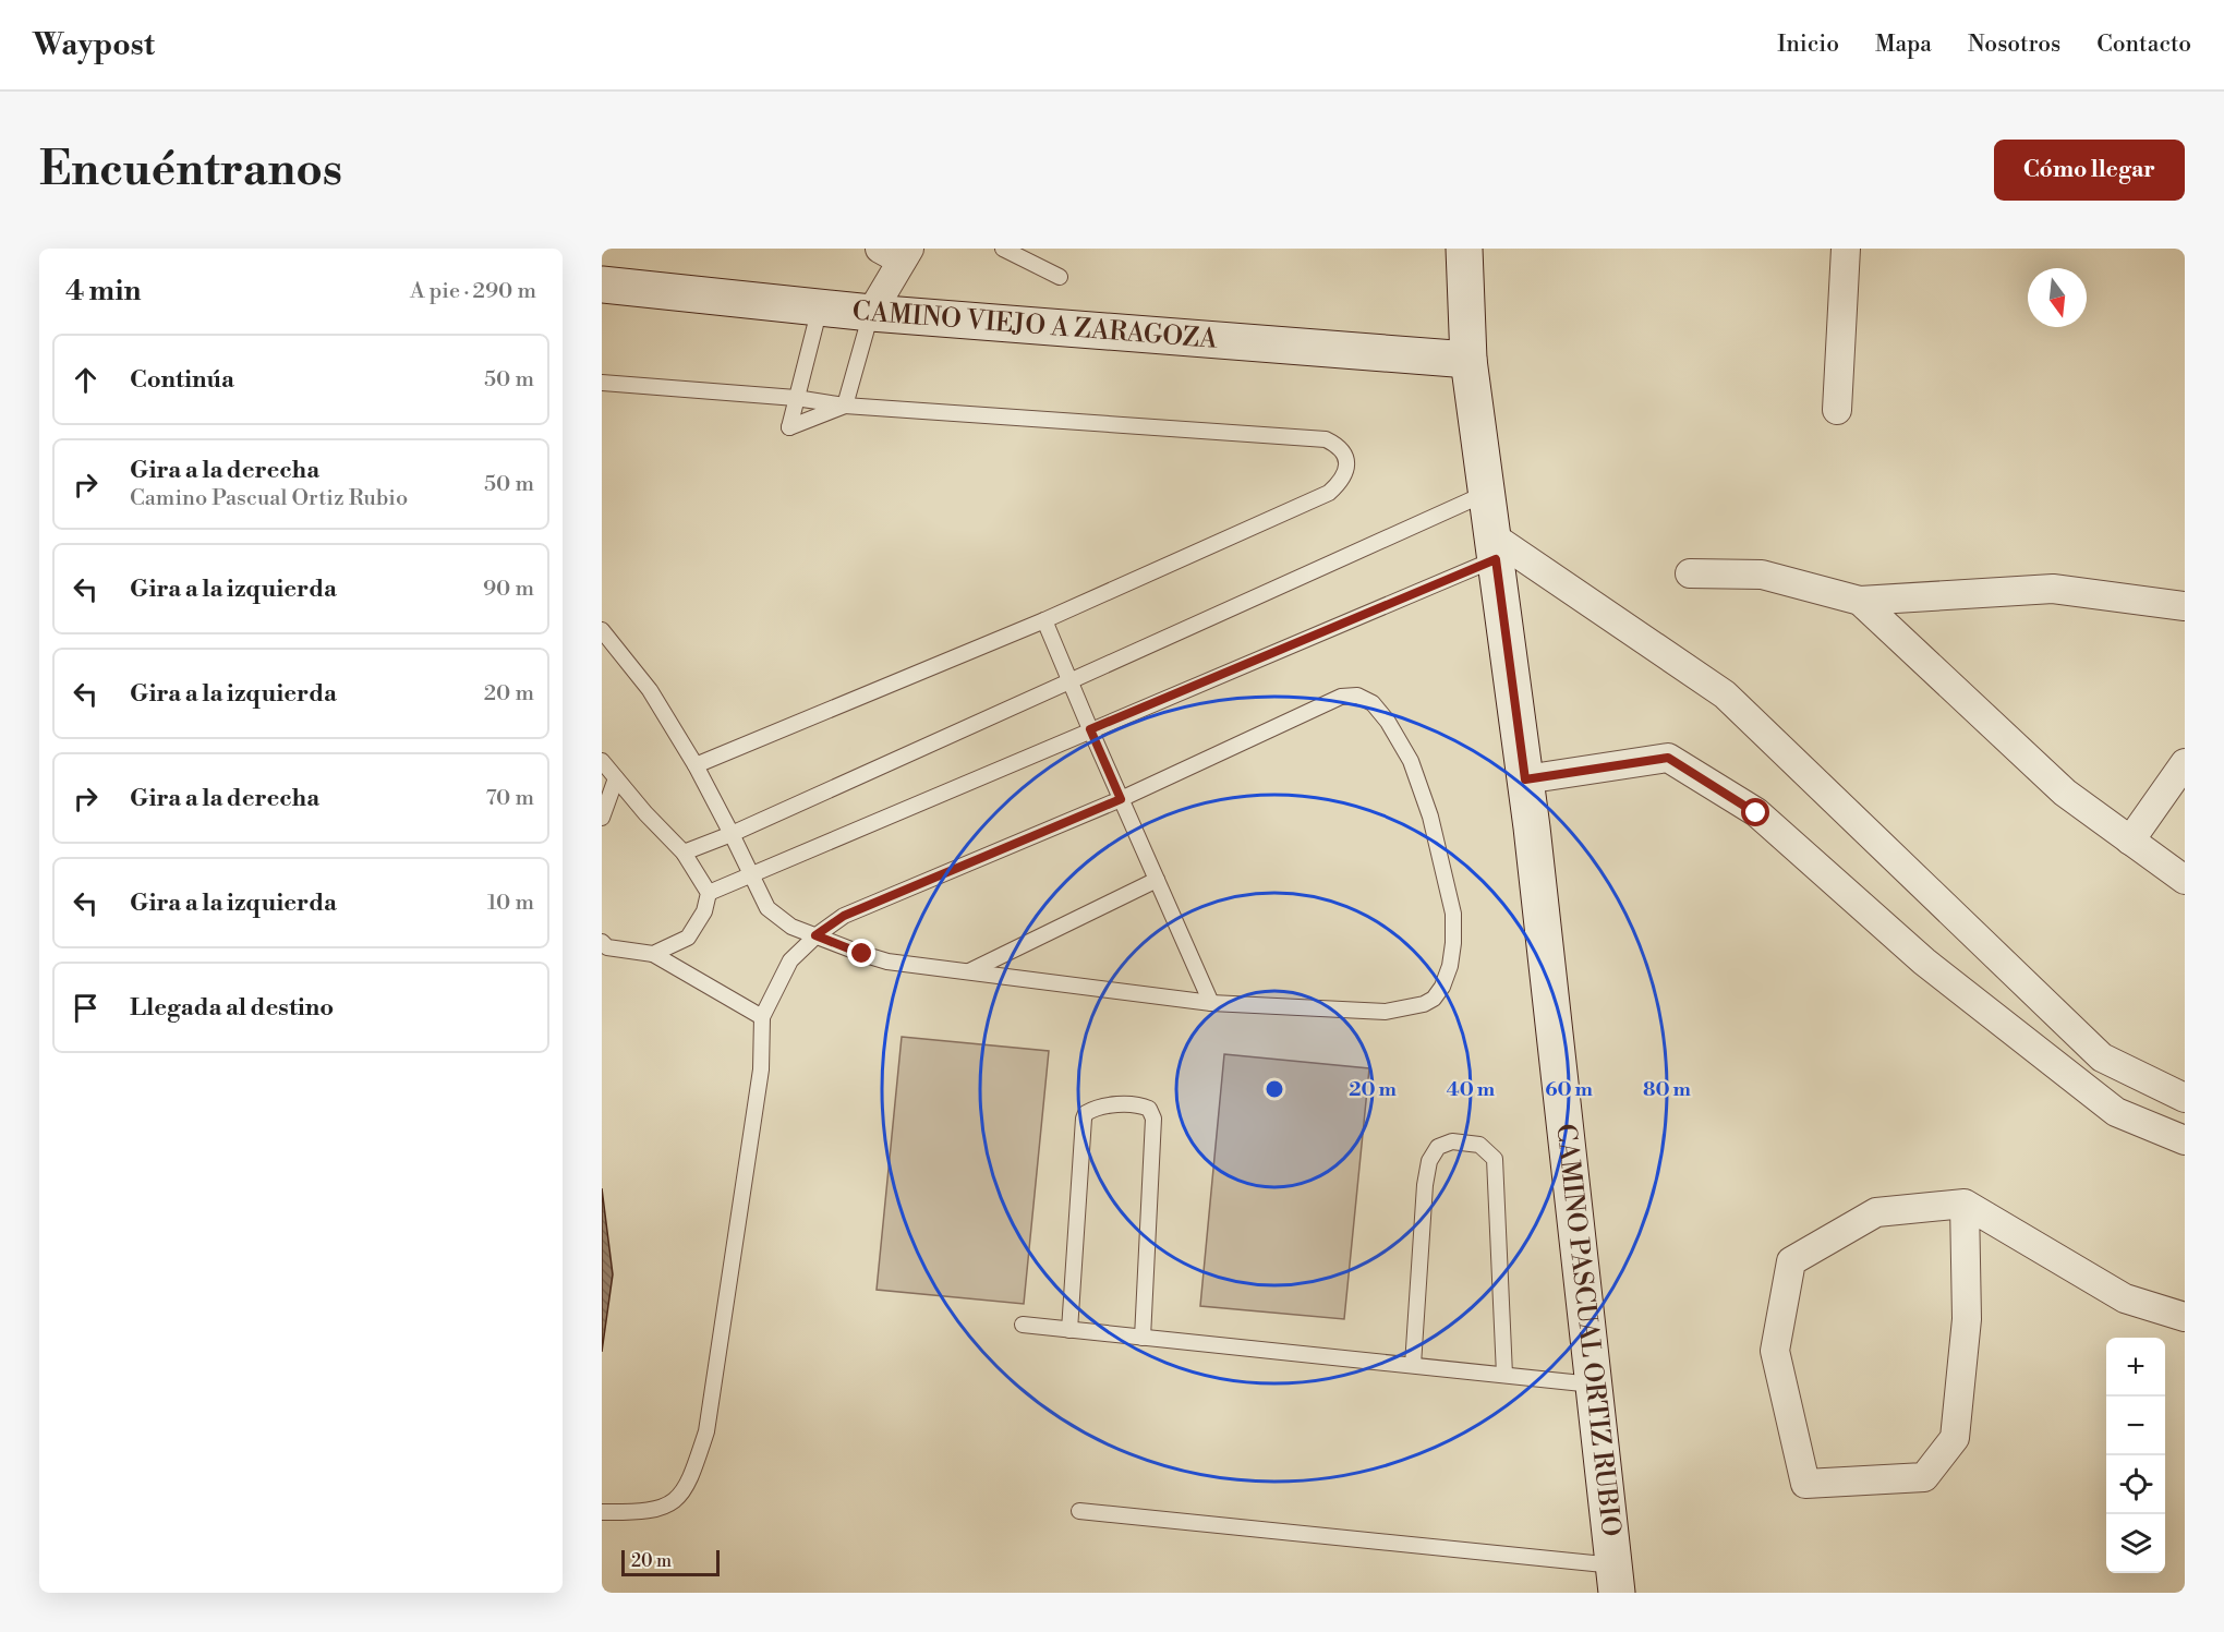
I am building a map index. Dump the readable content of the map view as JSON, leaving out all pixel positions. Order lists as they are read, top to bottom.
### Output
{
  "streets": {
    "street": ["CAMINO VIEJO A ZARAGOZA", "CAMINO PASCUAL ORTIZ RUBIO"]
  },
  "crossings": [
    ["CAMINO VIEJO A ZARAGOZA", "CAMINO PASCUAL ORTIZ RUBIO"]
  ],
  "scale_bar": "20 m",
  "north": "bottom",
  "page": {
    "header": "Waypost",
    "nav": [
      "Inicio",
      "Mapa",
      "Nosotros",
      "Contacto"
    ],
    "buttons": "Cómo llegar",
    "title": "Encuéntranos",
    "heading": ["4 min", "A pie · 290 m"],
    "list": [
      ["Continúa", "50 m"],
      ["Gira a la derecha", "Camino Pascual Ortiz Rubio", "50 m"],
      ["Gira a la izquierda", "90 m"],
      ["Gira a la izquierda", "20 m"],
      ["Gira a la derecha", "70 m"],
      ["Gira a la izquierda", "10 m"],
      "Llegada al destino"
    ],
    "map_buttons": ["+", "−"],
    "scale": "20 m"
  },
  "rings": [
    "20 m",
    "40 m",
    "60 m",
    "80 m"
  ]
}
